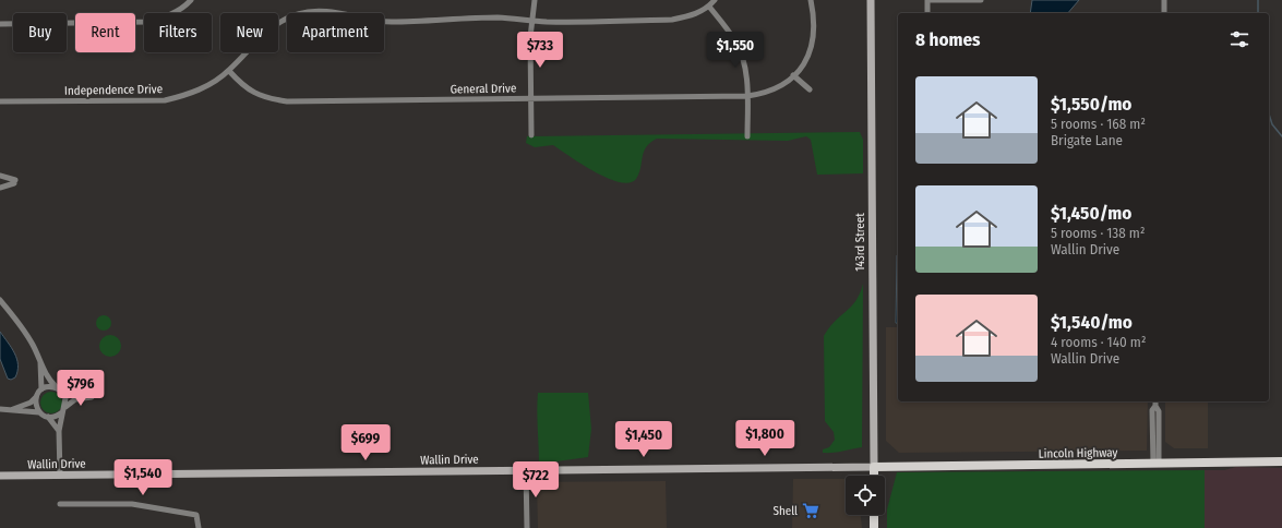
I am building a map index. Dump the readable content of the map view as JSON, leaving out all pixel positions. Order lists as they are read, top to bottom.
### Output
{
  "streets": {
    "main road": ["143rd Street", "Lincoln Highway", "Wallin Drive"],
    "street": ["General Drive", "Independence Drive"]
  },
  "crossings": [
    ["General Drive", "Independence Drive"],
    ["143rd Street", "Lincoln Highway"],
    ["143rd Street", "Wallin Drive"],
    ["Lincoln Highway", "Wallin Drive"]
  ],
  "places": {
    "supermarket": ["Shell"]
  },
  "page": {
    "chip": [
      "Buy",
      "Rent",
      "Filters",
      "New",
      "Apartment"
    ],
    "heading": "8 homes",
    "price": [
      "$733",
      "$1,550",
      "$796",
      "$1,800",
      "$1,450",
      "$699",
      "$1,540",
      "$722"
    ],
    "list": [
      {
        "name": "$1,550/mo",
        "note": "5 rooms · 168 m² · Brigate Lane"
      },
      {
        "name": "$1,450/mo",
        "note": "5 rooms · 138 m² · Wallin Drive"
      },
      {
        "name": "$1,540/mo",
        "note": "4 rooms · 140 m² · Wallin Drive"
      }
    ]
  }
}
